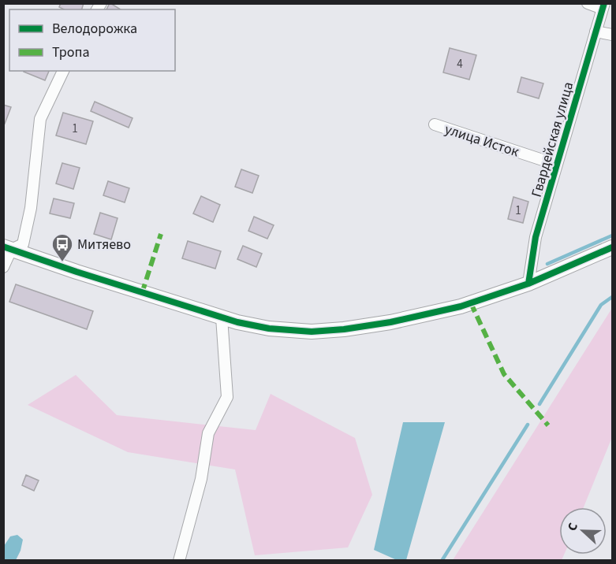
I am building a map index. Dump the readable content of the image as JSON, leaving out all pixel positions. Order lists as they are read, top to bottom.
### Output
{
  "streets": {
    "street": ["Гвардейская улица", "улица Исток"]
  },
  "crossings": [
    ["Гвардейская улица", "улица Исток"]
  ],
  "places": {
    "bus stop": ["Митяево"]
  },
  "house_numbers": ["4", "1", "1"],
  "legend": ["Велодорожка", "Тропа"],
  "north": "left"
}
